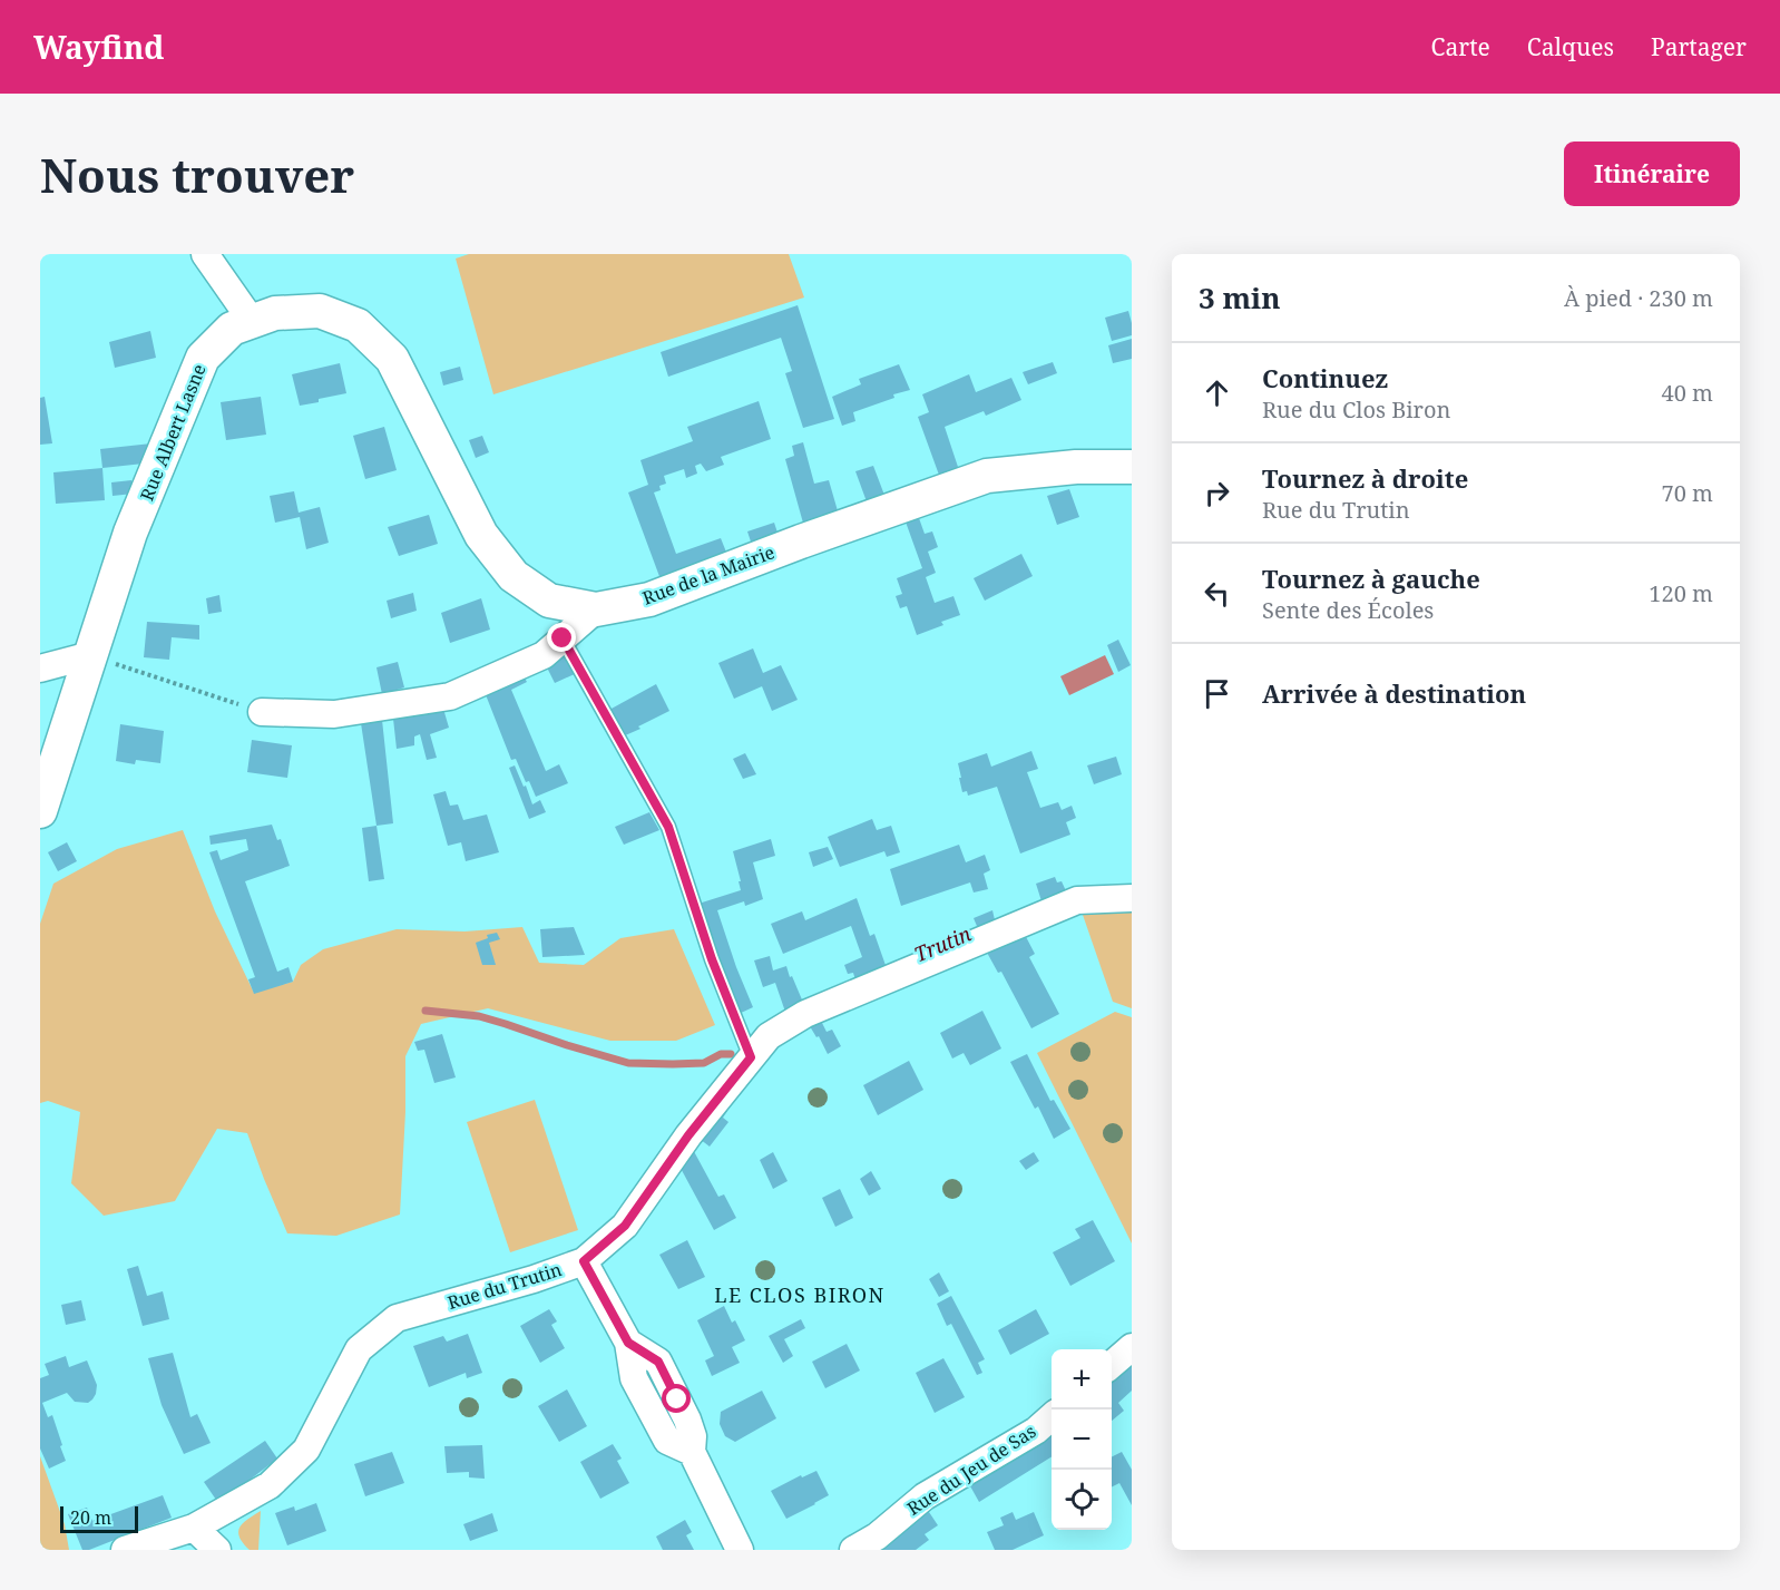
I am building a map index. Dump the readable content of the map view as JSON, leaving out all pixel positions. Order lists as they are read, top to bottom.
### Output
{
  "streets": {
    "street": [
      "Rue Albert Lasne",
      "Rue de la Mairie",
      "Rue du Trutin",
      "Rue du Jeu de Sas"
    ]
  },
  "crossings": [
    ["Rue Albert Lasne", "Rue de la Mairie"]
  ],
  "districts": ["LE CLOS BIRON"],
  "water": ["Trutin"],
  "scale_bar": "20 m",
  "page": {
    "header": "Wayfind",
    "nav": ["Carte", "Calques", "Partager"],
    "buttons": "Itinéraire",
    "title": "Nous trouver",
    "heading": ["3 min", "À pied · 230 m"],
    "list": [
      ["Continuez", "Rue du Clos Biron", "40 m"],
      ["Tournez à droite", "Rue du Trutin", "70 m"],
      ["Tournez à gauche", "Sente des Écoles", "120 m"],
      "Arrivée à destination"
    ],
    "map_buttons": ["+", "−"],
    "scale": "20 m"
  }
}
